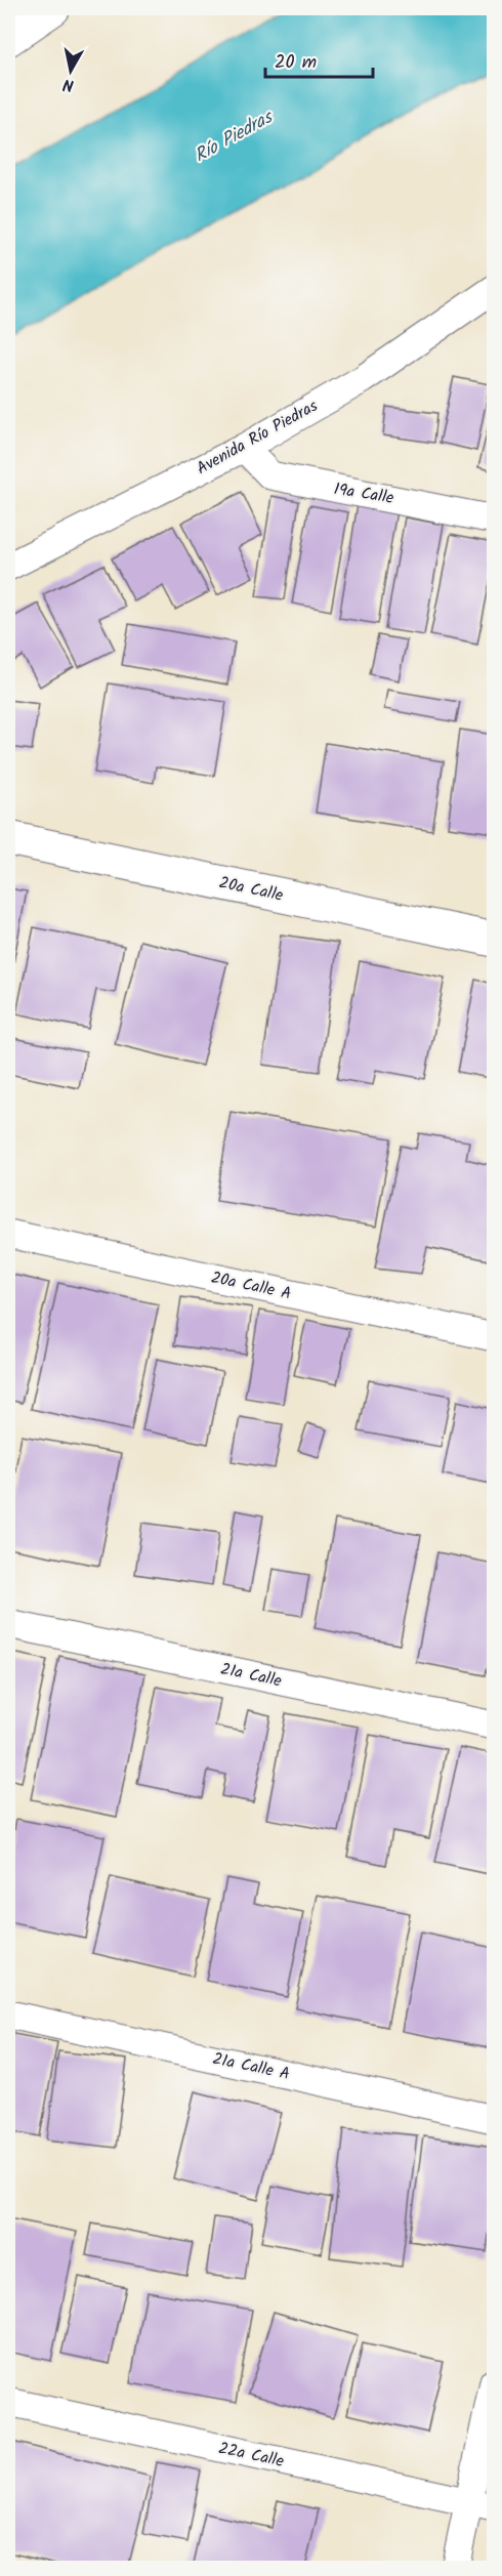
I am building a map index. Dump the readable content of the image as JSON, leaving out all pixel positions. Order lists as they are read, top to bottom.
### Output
{
  "streets": {
    "street": [
      "Avenida Río Piedras",
      "19a Calle",
      "20a Calle",
      "20a Calle A",
      "21a Calle",
      "21a Calle A",
      "22a Calle"
    ]
  },
  "crossings": [
    ["Avenida Río Piedras", "19a Calle"]
  ],
  "water": ["Río Piedras"],
  "scale_bar": "20 m",
  "north": "bottom"
}
